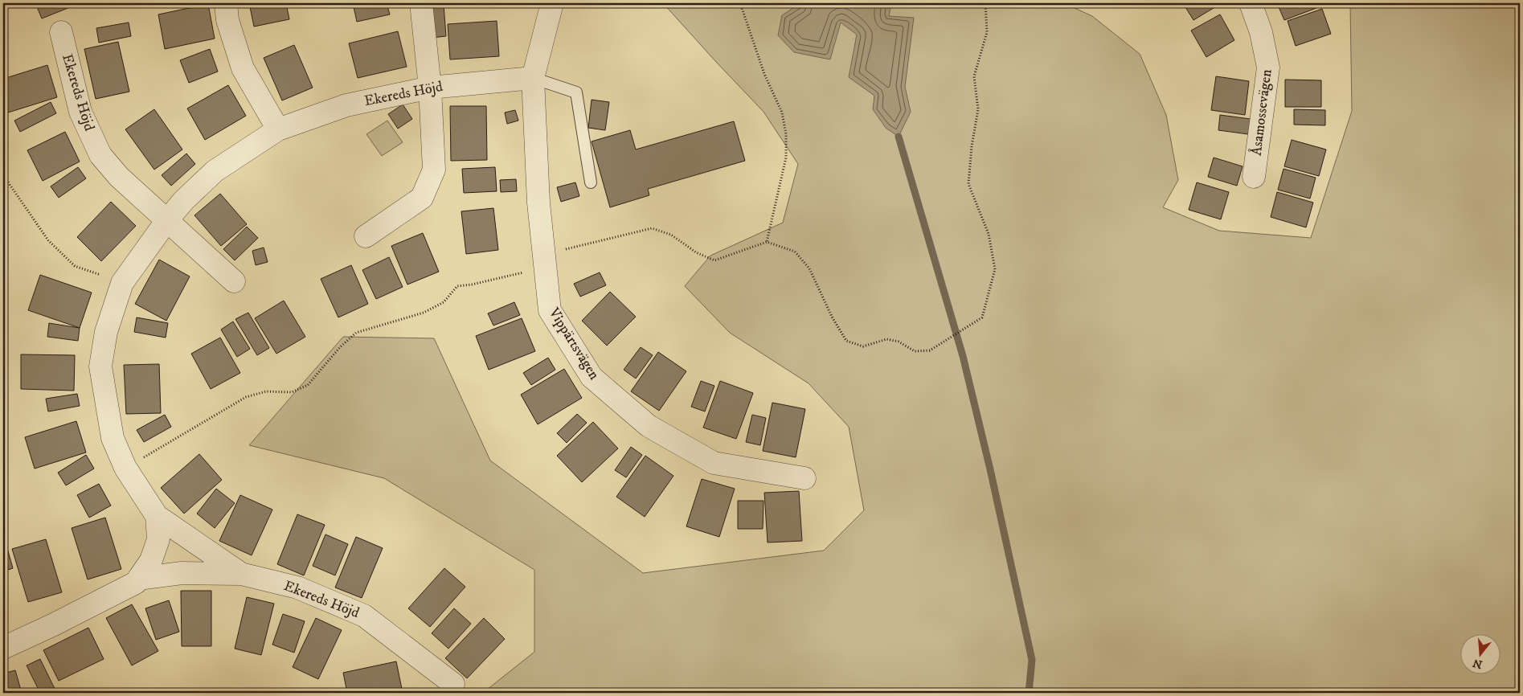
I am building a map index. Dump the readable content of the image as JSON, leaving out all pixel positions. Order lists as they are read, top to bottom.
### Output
{
  "streets": {
    "street": ["Ekereds Höjd", "Åsamossevägen", "Vippärtsvägen"]
  },
  "crossings": [
    ["Ekereds Höjd", "Vippärtsvägen"]
  ],
  "north": "bottom"
}
